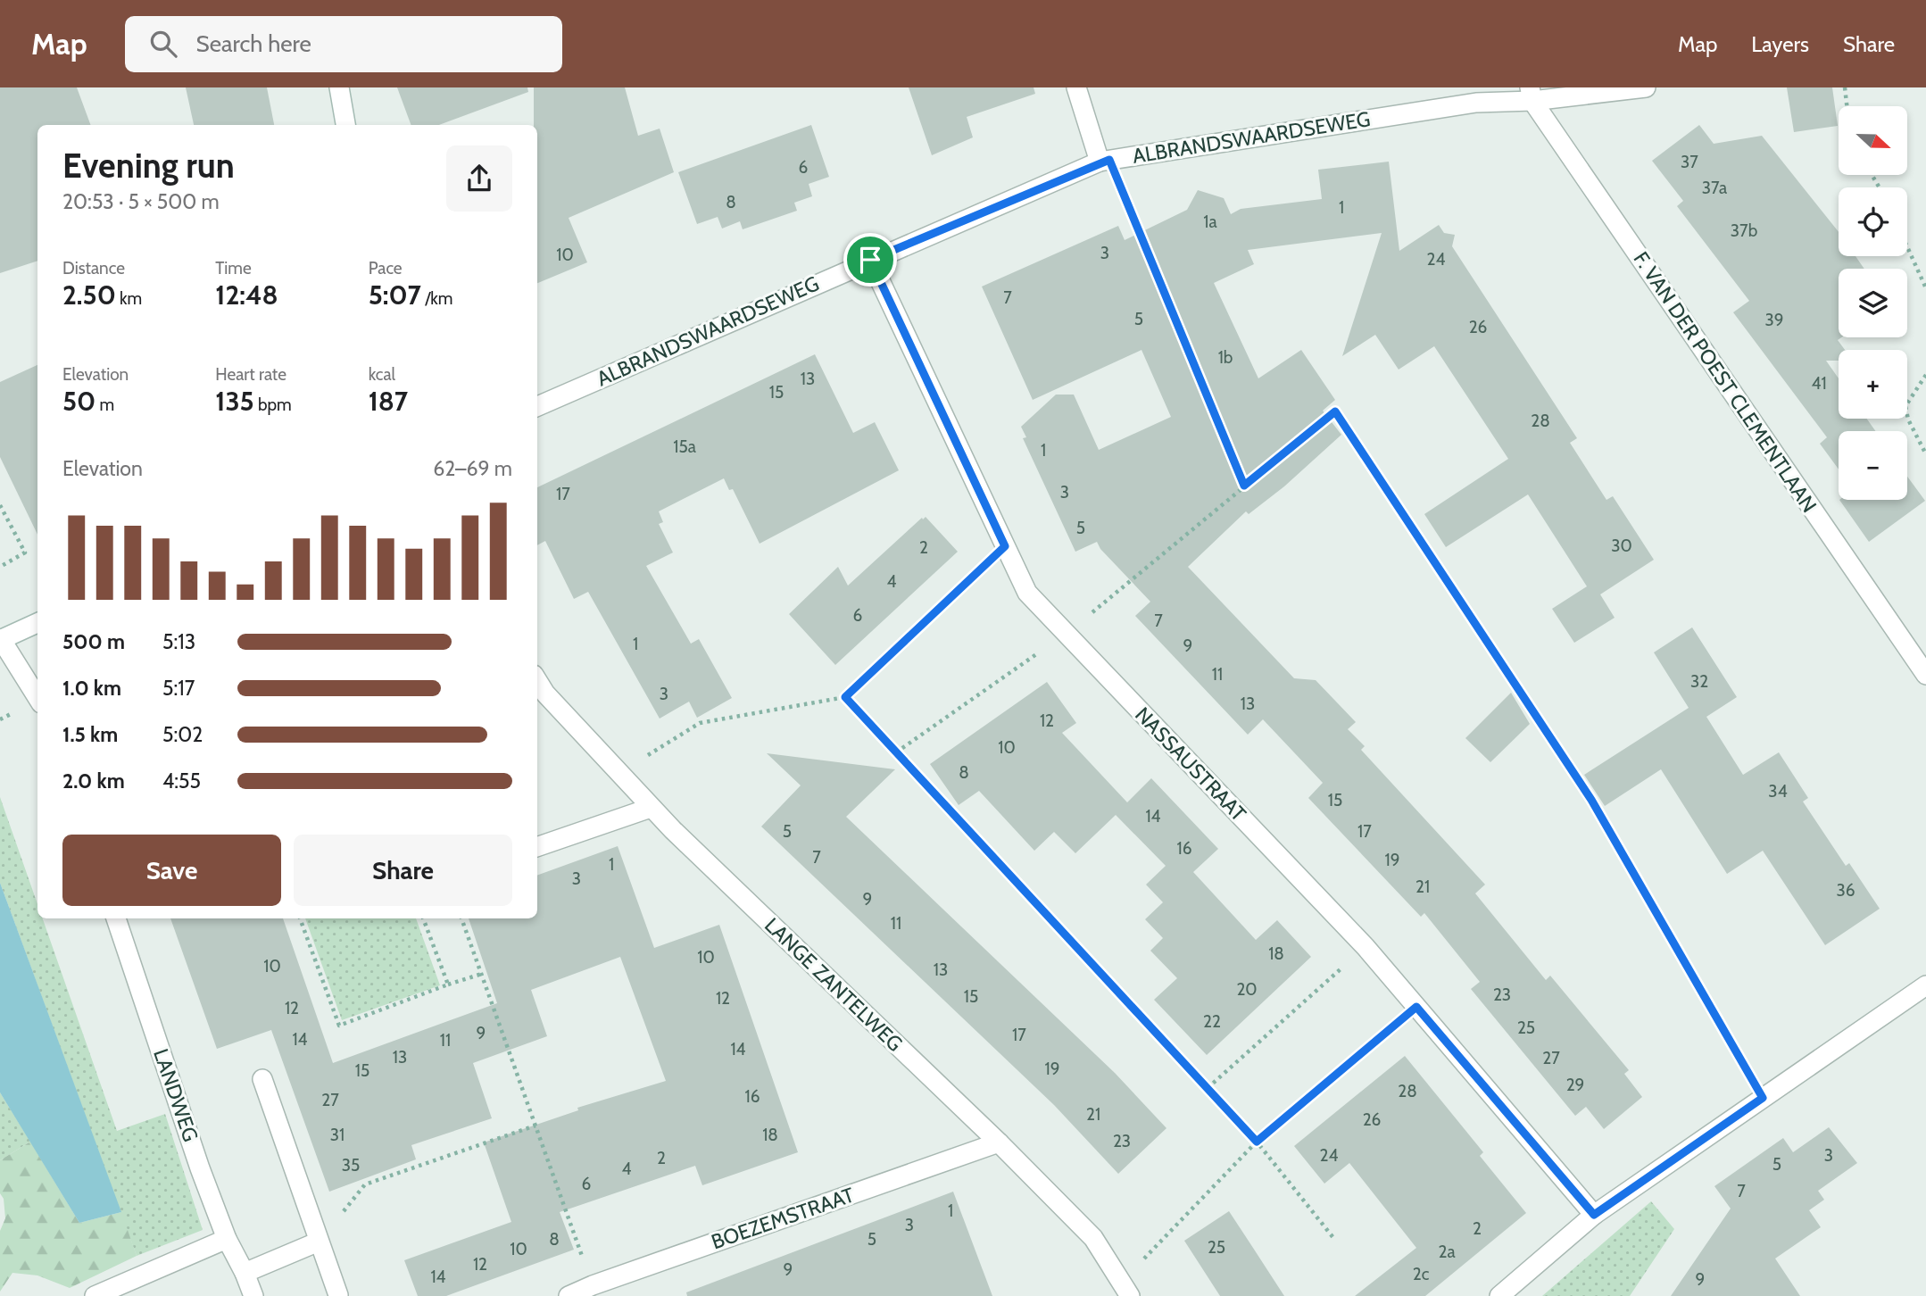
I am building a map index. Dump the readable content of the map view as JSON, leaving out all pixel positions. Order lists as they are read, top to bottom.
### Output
{
  "streets": {
    "street": [
      "ALBRANDSWAARDSEWEG",
      "F. VAN DER POEST CLEMENTLAAN",
      "NASSAUSTRAAT",
      "LANGE ZANTELWEG",
      "LANDWEG",
      "BOEZEMSTRAAT"
    ]
  },
  "crossings": [
    ["ALBRANDSWAARDSEWEG", "F. VAN DER POEST CLEMENTLAAN"],
    ["ALBRANDSWAARDSEWEG", "NASSAUSTRAAT"],
    ["LANGE ZANTELWEG", "BOEZEMSTRAAT"]
  ],
  "house_numbers": [
    "37",
    "6",
    "37a",
    "8",
    "1",
    "1a",
    "37b",
    "3",
    "10",
    "24",
    "7",
    "5",
    "39",
    "26",
    "1b",
    "13",
    "41",
    "15",
    "28",
    "15a",
    "1",
    "3",
    "17",
    "5",
    "30",
    "2",
    "4",
    "6",
    "7",
    "1",
    "9",
    "11",
    "32",
    "3",
    "13",
    "12",
    "10",
    "8",
    "34",
    "15",
    "14",
    "5",
    "17",
    "16",
    "7",
    "19",
    "1",
    "3",
    "21",
    "36",
    "9",
    "11",
    "18",
    "10",
    "10",
    "13",
    "20",
    "23",
    "15",
    "12",
    "12",
    "22",
    "25",
    "9",
    "17",
    "14",
    "11",
    "14",
    "13",
    "27",
    "19",
    "15",
    "29",
    "28",
    "16",
    "27",
    "21",
    "26",
    "31",
    "18",
    "23",
    "24",
    "3",
    "2",
    "5",
    "35",
    "4",
    "6",
    "7",
    "1",
    "3",
    "2",
    "8",
    "5",
    "25",
    "10",
    "2a",
    "12",
    "9",
    "2c",
    "14",
    "9"
  ],
  "north": "right",
  "page": {
    "header": "Map",
    "search": "Search here",
    "nav": ["Map", "Layers", "Share"],
    "map_buttons": ["+", "−"],
    "heading": ["Evening run", "20:53 · 5 × 500 m"],
    "stats": [
      ["Distance", "2.50 km"],
      ["Time", "12:48"],
      ["Pace", "5:07 /km"],
      ["Elevation", "50 m"],
      ["Heart rate", "135 bpm"],
      ["kcal", "187"]
    ],
    "chart": ["Elevation", "62–69 m"],
    "list": [
      {
        "name": "500 m",
        "note": "5:13"
      },
      {
        "name": "1.0 km",
        "note": "5:17"
      },
      {
        "name": "1.5 km",
        "note": "5:02"
      },
      {
        "name": "2.0 km",
        "note": "4:55"
      }
    ],
    "buttons": ["Save", "Share"]
  }
}
